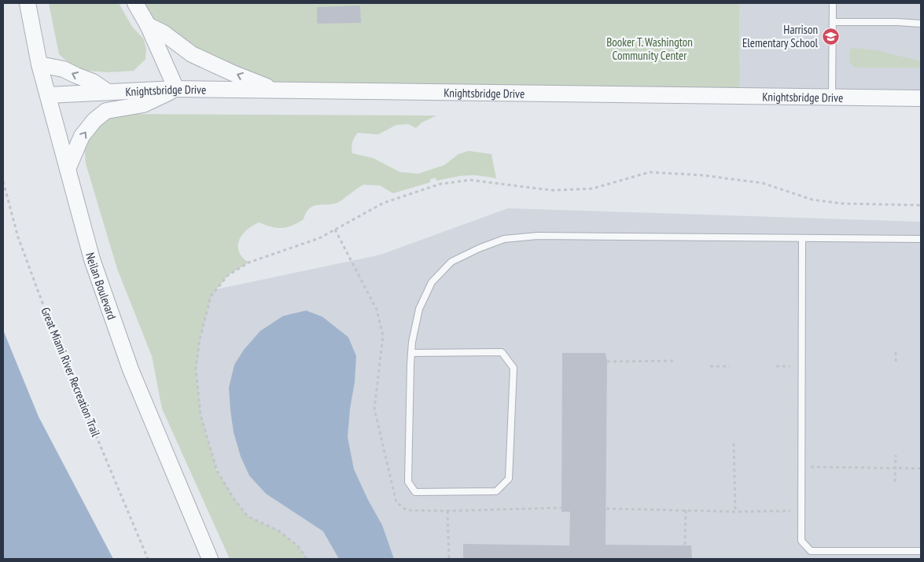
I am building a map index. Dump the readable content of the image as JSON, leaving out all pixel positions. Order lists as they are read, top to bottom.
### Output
{
  "streets": {
    "street": ["Knightsbridge Drive", "Neilan Boulevard"],
    "path": ["Great Miami River Recreation Trail"]
  },
  "crossings": [
    ["Knightsbridge Drive", "Neilan Boulevard"]
  ],
  "parks": ["Booker T. Washington Community Center"],
  "places": {
    "school or university": ["Harrison Elementary School"]
  }
}
